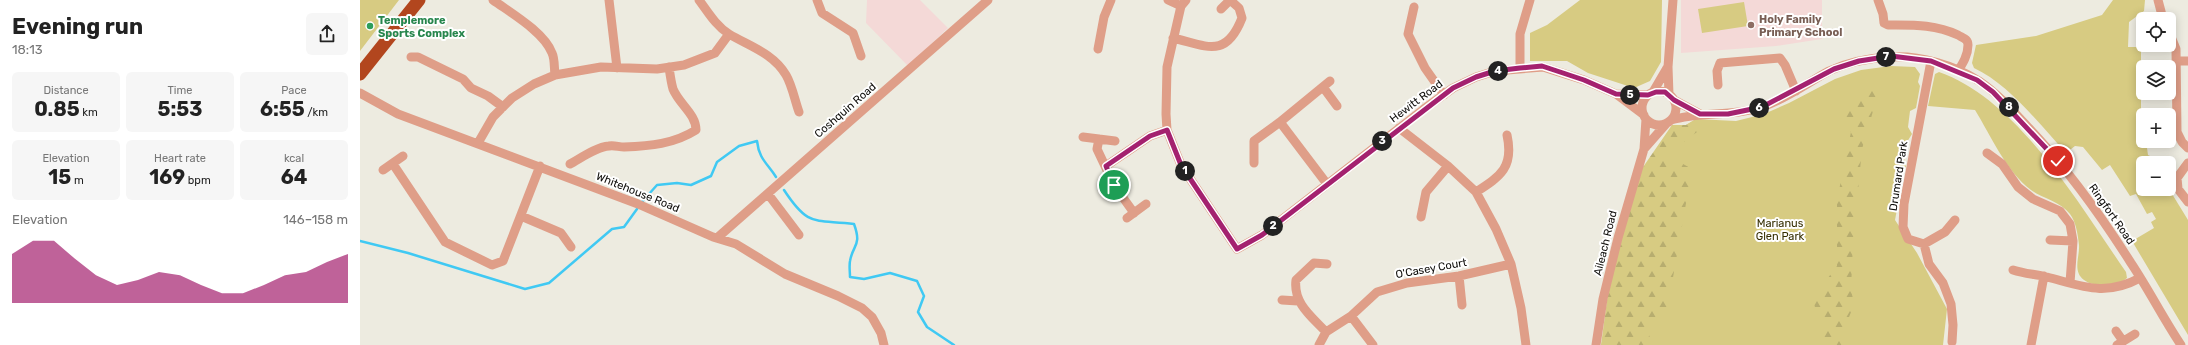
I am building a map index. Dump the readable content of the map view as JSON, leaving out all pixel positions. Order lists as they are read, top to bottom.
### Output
{
  "streets": {
    "street": [
      "Hewitt Road",
      "Coshquin Road",
      "Drumard Park",
      "Whitehouse Road",
      "Ringfort Road",
      "Aileach Road",
      "O'Casey Court"
    ]
  },
  "crossings": [
    ["Hewitt Road", "Ringfort Road"],
    ["Hewitt Road", "Aileach Road"],
    ["Coshquin Road", "Whitehouse Road"],
    ["Drumard Park", "Ringfort Road"],
    ["Ringfort Road", "Aileach Road"]
  ],
  "parks": ["Marianus Glen Park"],
  "places": ["Holy Family Primary School", "Templemore Sports Complex"],
  "page": {
    "heading": ["Evening run", "18:13"],
    "map_buttons": ["+", "−"],
    "pins": [
      "7",
      "4",
      "5",
      "8",
      "6",
      "3",
      "1",
      "2"
    ],
    "stats": [
      ["Distance", "0.85 km"],
      ["Time", "5:53"],
      ["Pace", "6:55 /km"],
      ["Elevation", "15 m"],
      ["Heart rate", "169 bpm"],
      ["kcal", "64"]
    ],
    "chart": ["Elevation", "146–158 m"]
  }
}
